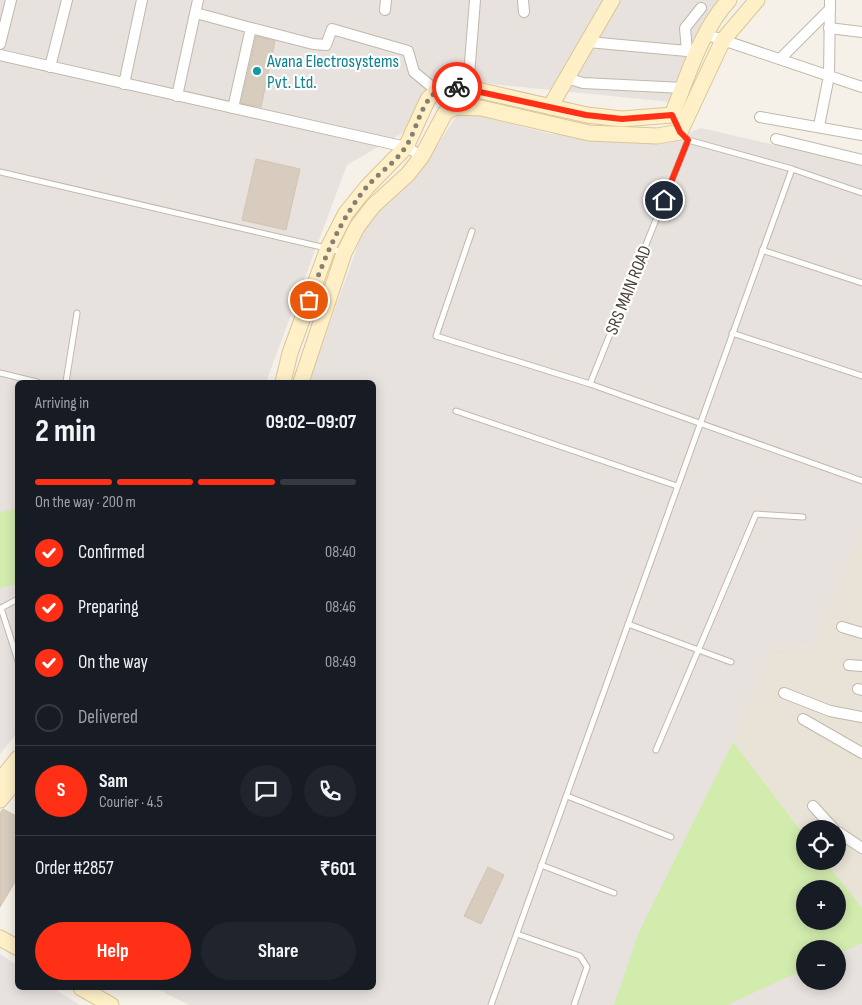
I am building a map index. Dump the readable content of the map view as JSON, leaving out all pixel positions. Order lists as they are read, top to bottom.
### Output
{
  "streets": {
    "lane": ["SRS MAIN ROAD"]
  },
  "places": ["Avana Electrosystems Pvt. Ltd."],
  "page": {
    "heading": ["2 min", "Arriving in", "09:02–09:07"],
    "panel": [
      "Sam",
      "Courier · 4.5",
      "Order #2857",
      "₹601"
    ],
    "bar": "On the way · 200 m",
    "list": [
      ["Confirmed", "08:40"],
      ["Preparing", "08:46"],
      ["On the way", "08:49"],
      "Delivered"
    ],
    "round": "S",
    "map_buttons": ["+", "−"],
    "buttons": ["Help", "Share"]
  }
}
